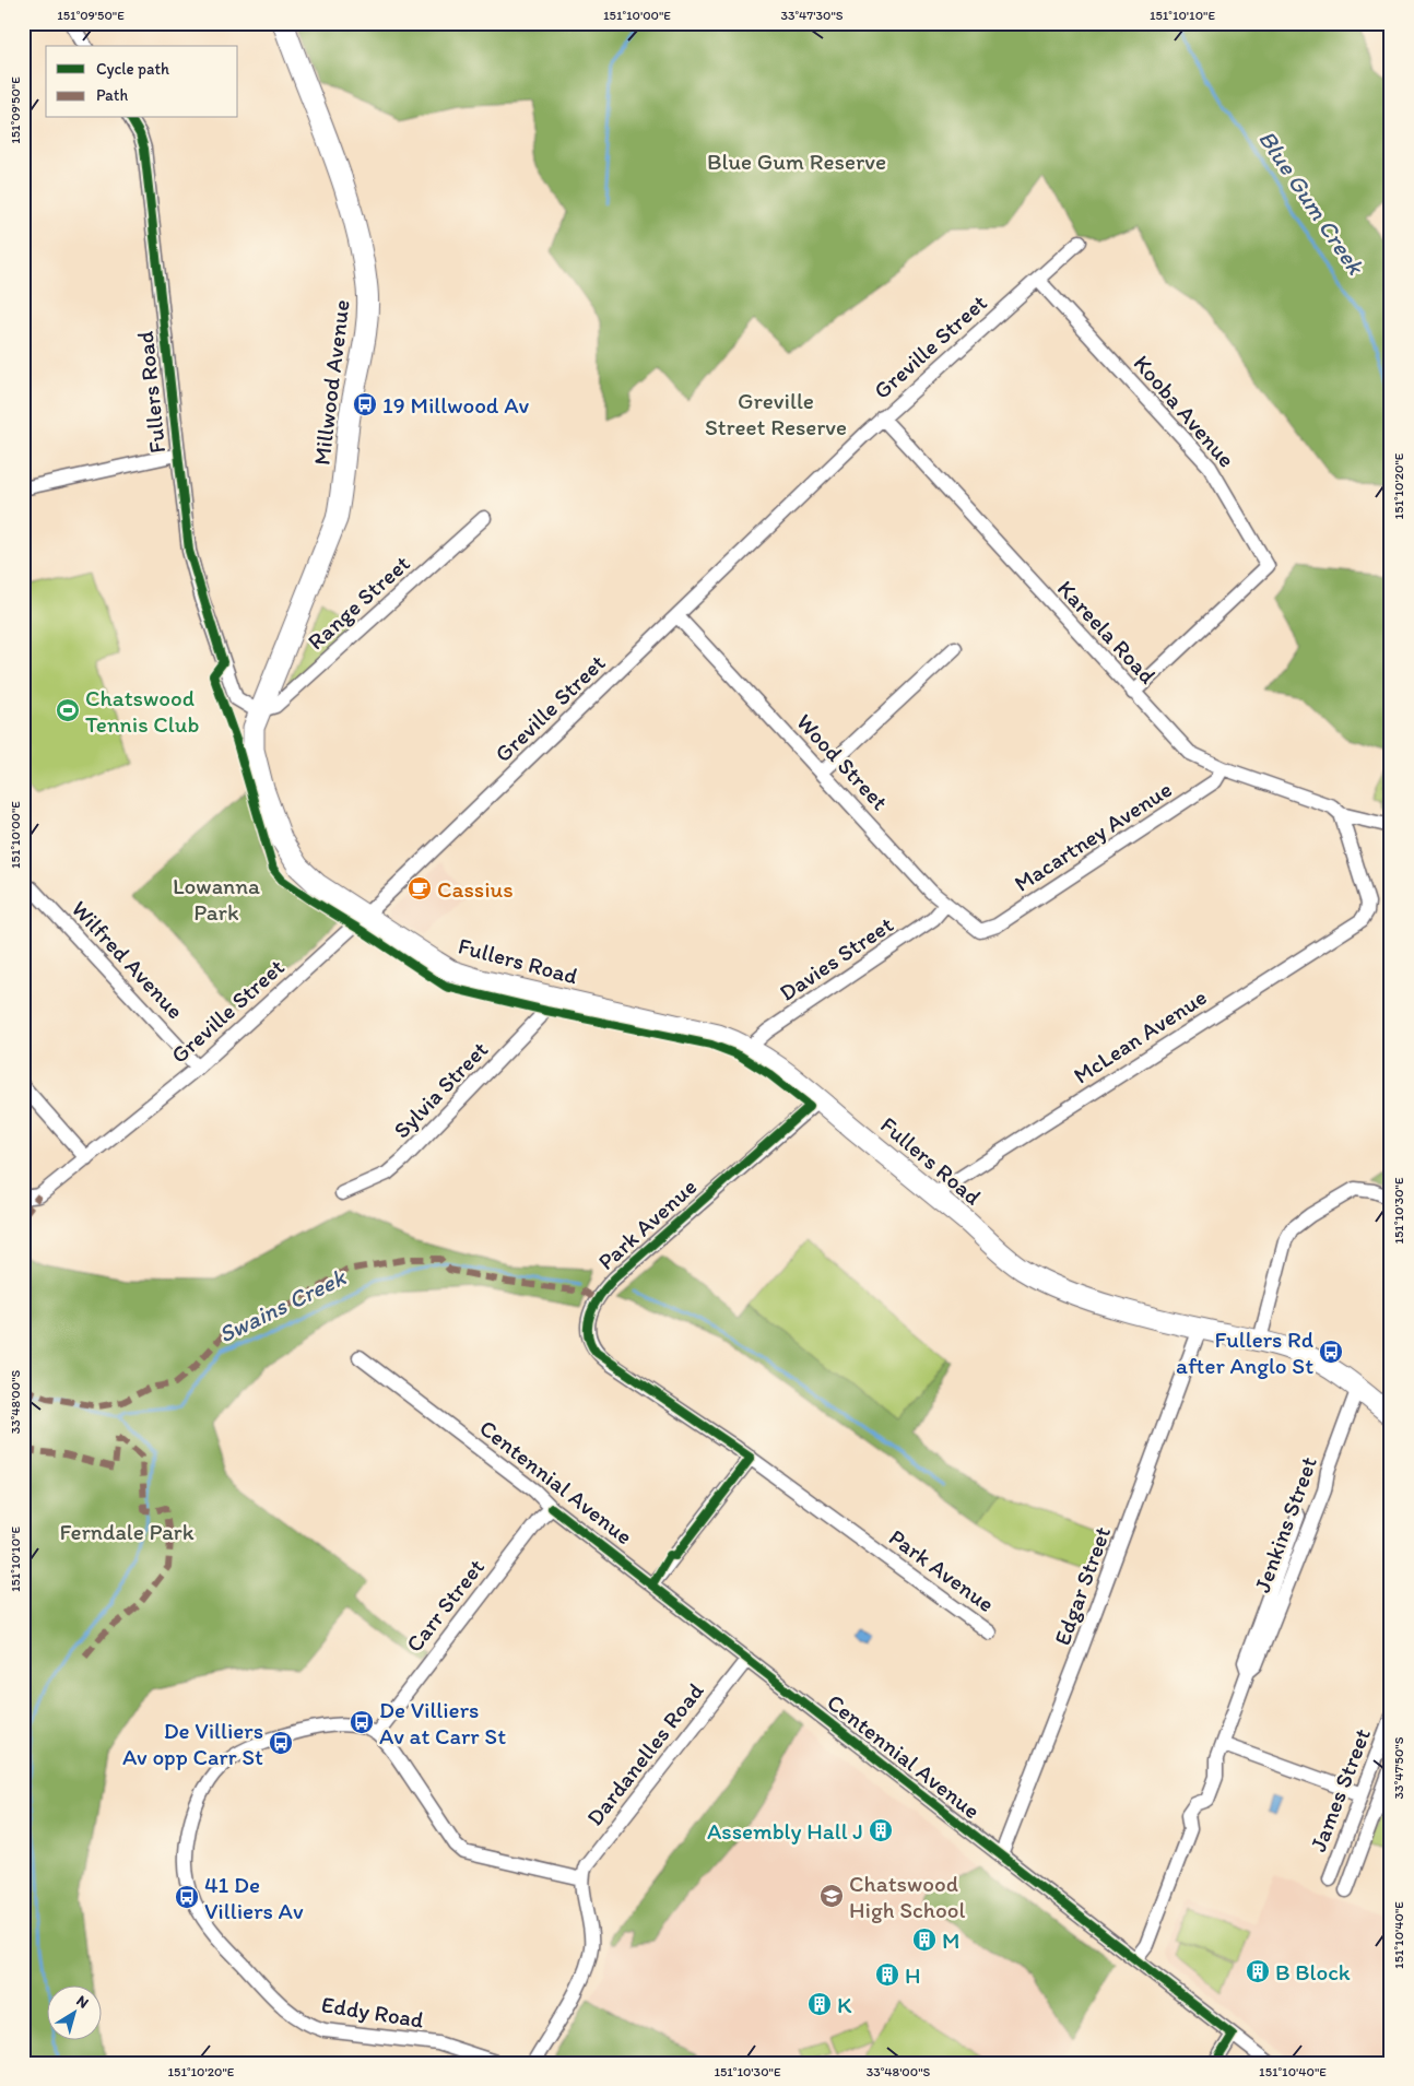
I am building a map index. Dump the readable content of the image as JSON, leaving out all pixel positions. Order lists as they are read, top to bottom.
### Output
{
  "streets": {
    "main road": ["Millwood Avenue", "Fullers Road"],
    "street": [
      "Greville Street",
      "Kooba Avenue",
      "Range Street",
      "Kareela Road",
      "Wood Street",
      "Macartney Avenue",
      "Davies Street",
      "Wilfred Avenue",
      "McLean Avenue",
      "Sylvia Street",
      "Park Avenue",
      "Centennial Avenue",
      "Jenkins Street",
      "Edgar Street",
      "Carr Street",
      "Dardanelles Road",
      "James Street",
      "Eddy Road"
    ]
  },
  "crossings": [
    ["Greville Street", "Fullers Road"],
    ["Greville Street", "Kooba Avenue"],
    ["Greville Street", "Kareela Road"],
    ["Greville Street", "Wood Street"],
    ["Greville Street", "Wilfred Avenue"],
    ["Millwood Avenue", "Fullers Road"],
    ["Millwood Avenue", "Range Street"],
    ["Fullers Road", "Range Street"],
    ["Fullers Road", "Davies Street"],
    ["Fullers Road", "McLean Avenue"],
    ["Fullers Road", "Sylvia Street"],
    ["Fullers Road", "Park Avenue"],
    ["Fullers Road", "Jenkins Street"],
    ["Fullers Road", "Edgar Street"],
    ["Kooba Avenue", "Kareela Road"],
    ["Kareela Road", "Macartney Avenue"],
    ["Kareela Road", "McLean Avenue"],
    ["Wood Street", "Macartney Avenue"],
    ["Wood Street", "Davies Street"],
    ["Centennial Avenue", "Jenkins Street"],
    ["Centennial Avenue", "Edgar Street"],
    ["Centennial Avenue", "Carr Street"],
    ["Centennial Avenue", "Dardanelles Road"],
    ["Carr Street", "Eddy Road"]
  ],
  "water": ["Blue Gum Creek", "Swains Creek"],
  "parks": [
    "Blue Gum Reserve",
    "Greville Street Reserve",
    "Lowanna Park",
    "Ferndale Park"
  ],
  "places": {
    "bus stop": [
      "19 Millwood Av",
      "Fullers Rd after Anglo St",
      "De Villiers Av at Carr St",
      "De Villiers Av opp Carr St",
      "41 De Villiers Av"
    ],
    "sports": ["Chatswood Tennis Club"],
    "cafe": ["Cassius"],
    "building": [
      "Assembly Hall J",
      "M",
      "B Block",
      "H",
      "K"
    ],
    "school or university": ["Chatswood High School"]
  },
  "legend": ["Cycle path", "Path"],
  "north": "top right",
  "coordinates": [
    "151°09'50\"E",
    "151°10'00\"E",
    "33°47'30\"S",
    "151°10'10\"E",
    "151°10'20\"E",
    "151°10'30\"E",
    "33°48'00\"S",
    "33°47'50\"S",
    "151°10'40\"E"
  ]
}
